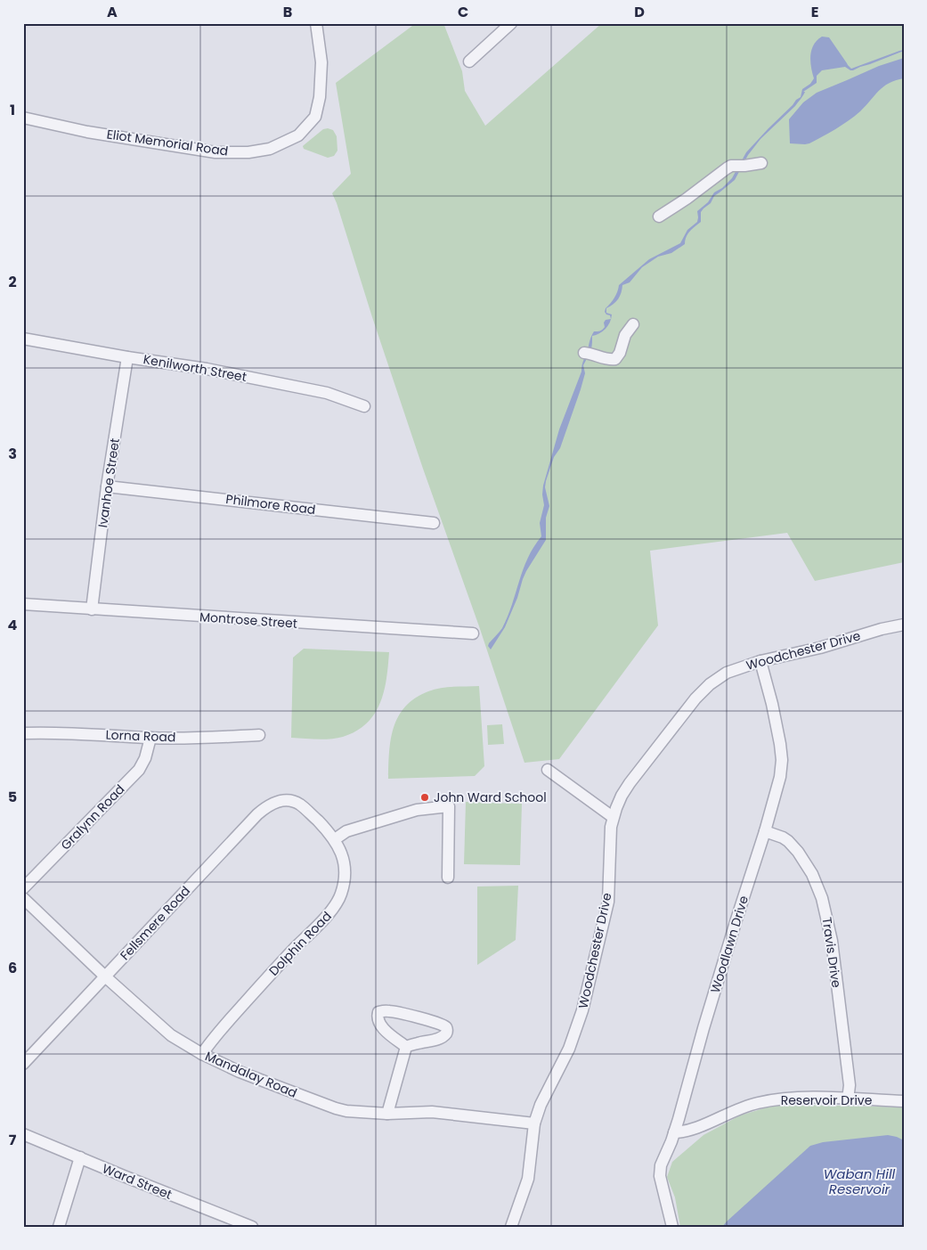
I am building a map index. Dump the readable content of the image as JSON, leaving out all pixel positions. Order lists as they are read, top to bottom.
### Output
{
  "streets": {
    "street": [
      "Eliot Memorial Road",
      "Kenilworth Street",
      "Ivanhoe Street",
      "Philmore Road",
      "Montrose Street",
      "Woodchester Drive",
      "Lorna Road",
      "Gralynn Road",
      "Fellsmere Road",
      "Dolphin Road",
      "Woodlawn Drive",
      "Travis Drive",
      "Mandalay Road",
      "Reservoir Drive",
      "Ward Street"
    ]
  },
  "crossings": [
    ["Kenilworth Street", "Ivanhoe Street"],
    ["Ivanhoe Street", "Philmore Road"],
    ["Ivanhoe Street", "Montrose Street"],
    ["Woodchester Drive", "Woodlawn Drive"],
    ["Woodchester Drive", "Mandalay Road"],
    ["Lorna Road", "Gralynn Road"],
    ["Fellsmere Road", "Dolphin Road"],
    ["Fellsmere Road", "Mandalay Road"],
    ["Dolphin Road", "Mandalay Road"],
    ["Woodlawn Drive", "Travis Drive"],
    ["Woodlawn Drive", "Reservoir Drive"],
    ["Travis Drive", "Reservoir Drive"]
  ],
  "water": ["Waban Hill Reservoir"],
  "places": ["John Ward School"],
  "grid": {
    "columns": [
      "A",
      "B",
      "C",
      "D",
      "E"
    ],
    "rows": [
      "1",
      "2",
      "3",
      "4",
      "5",
      "6",
      "7"
    ]
  }
}
